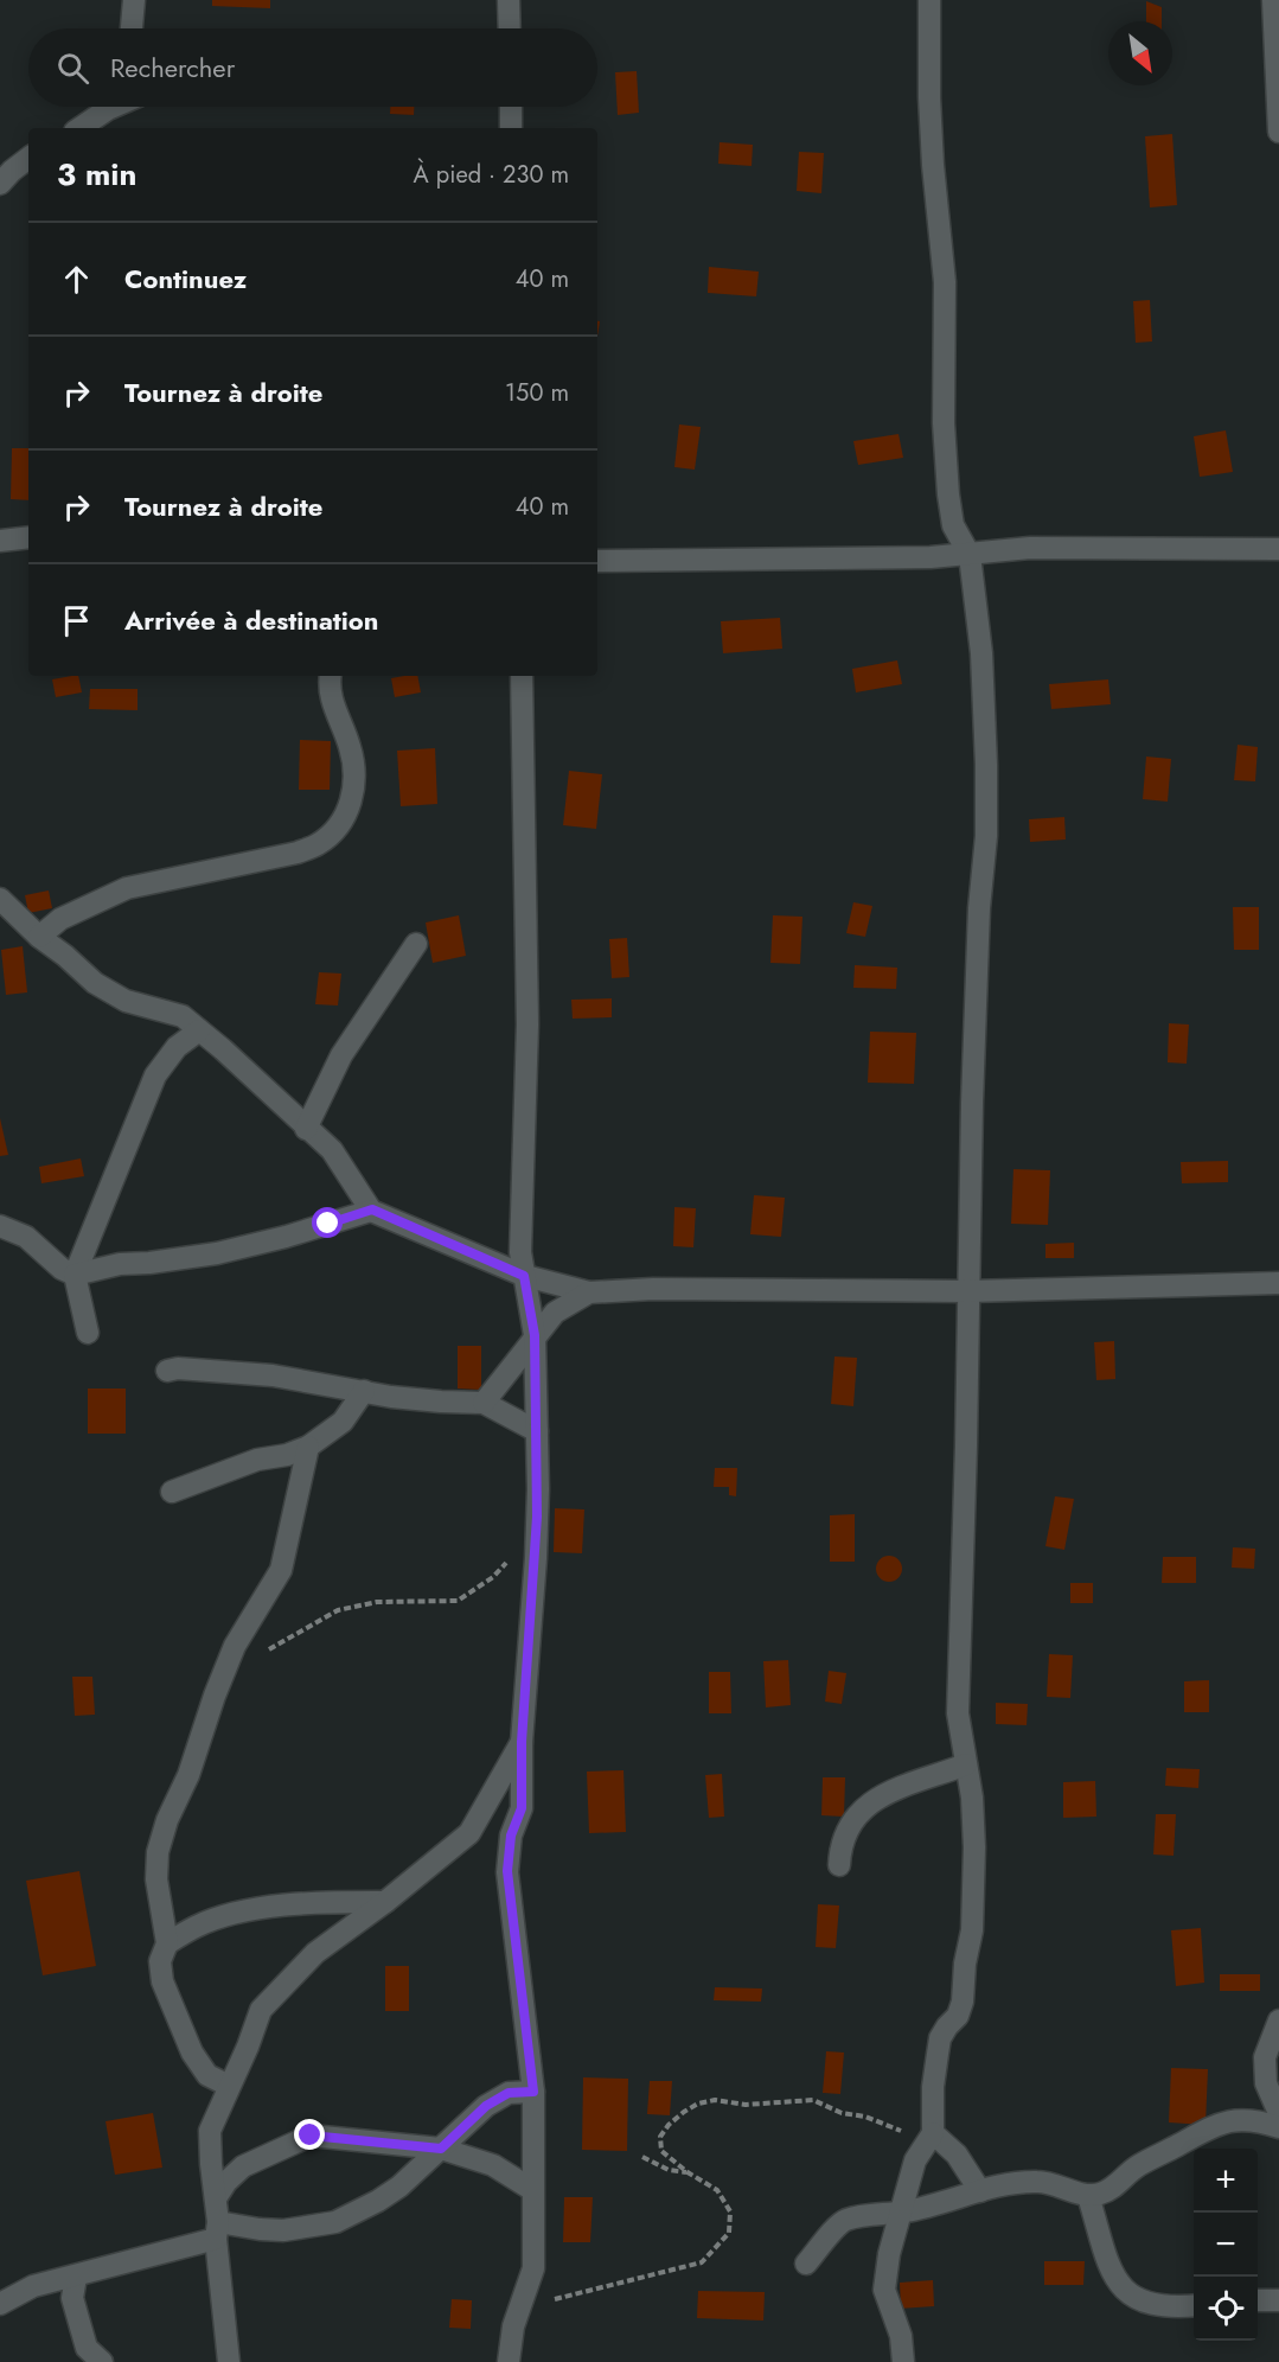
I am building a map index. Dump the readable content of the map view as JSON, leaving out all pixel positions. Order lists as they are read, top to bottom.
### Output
{
  "north": "bottom right",
  "page": {
    "search": "Rechercher",
    "heading": ["3 min", "À pied · 230 m"],
    "list": [
      ["Continuez", "40 m"],
      ["Tournez à droite", "150 m"],
      ["Tournez à droite", "40 m"],
      "Arrivée à destination"
    ],
    "map_buttons": ["+", "−"]
  }
}
